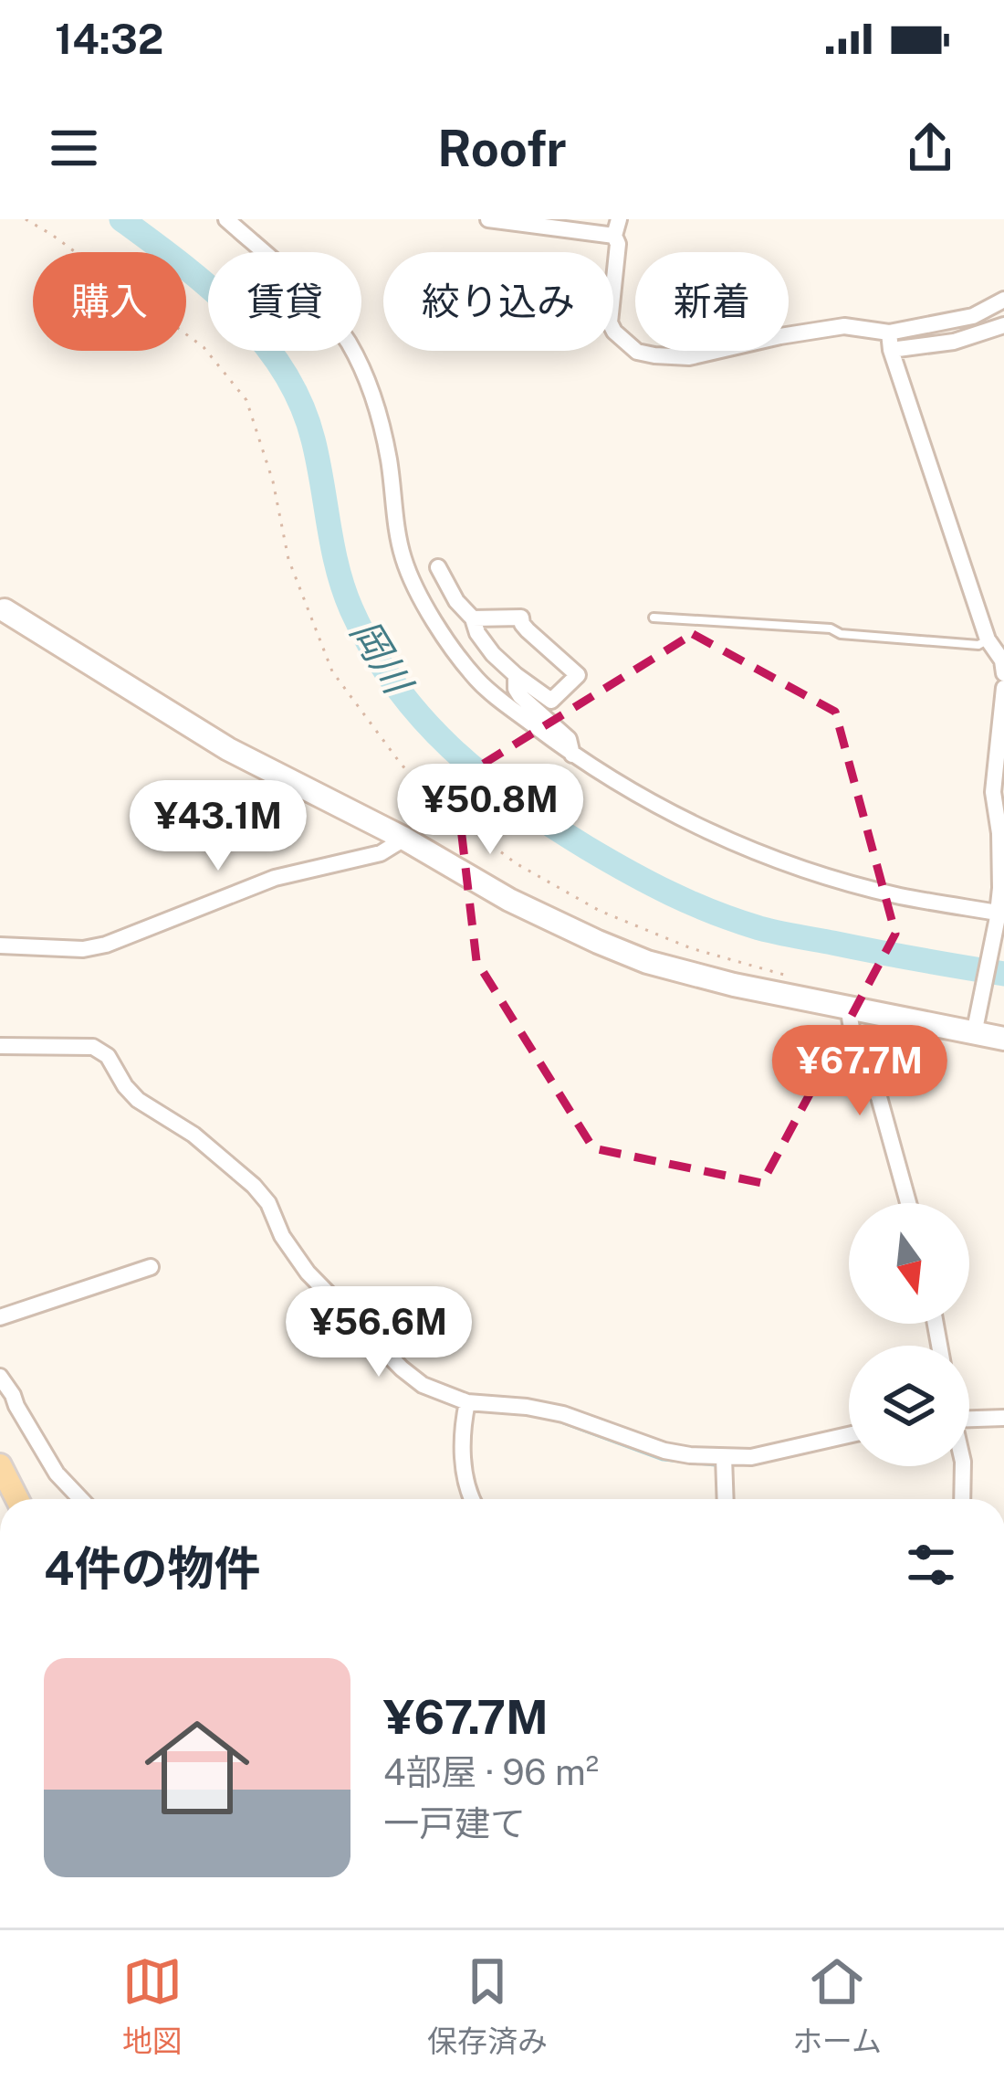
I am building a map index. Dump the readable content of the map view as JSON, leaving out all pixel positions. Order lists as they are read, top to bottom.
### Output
{
  "water": ["岡川"],
  "north": "bottom",
  "page": {
    "status": "14:32",
    "header": "Roofr",
    "chip": [
      "購入",
      "賃貸",
      "絞り込み",
      "新着"
    ],
    "price": [
      "¥50.8M",
      "¥43.1M",
      "¥67.7M",
      "¥56.6M"
    ],
    "heading": "4件の物件",
    "list": [
      {
        "name": "¥67.7M",
        "note": "4部屋 · 96 m² · 一戸建て"
      }
    ],
    "tabs": ["地図", "保存済み", "ホーム"]
  }
}
